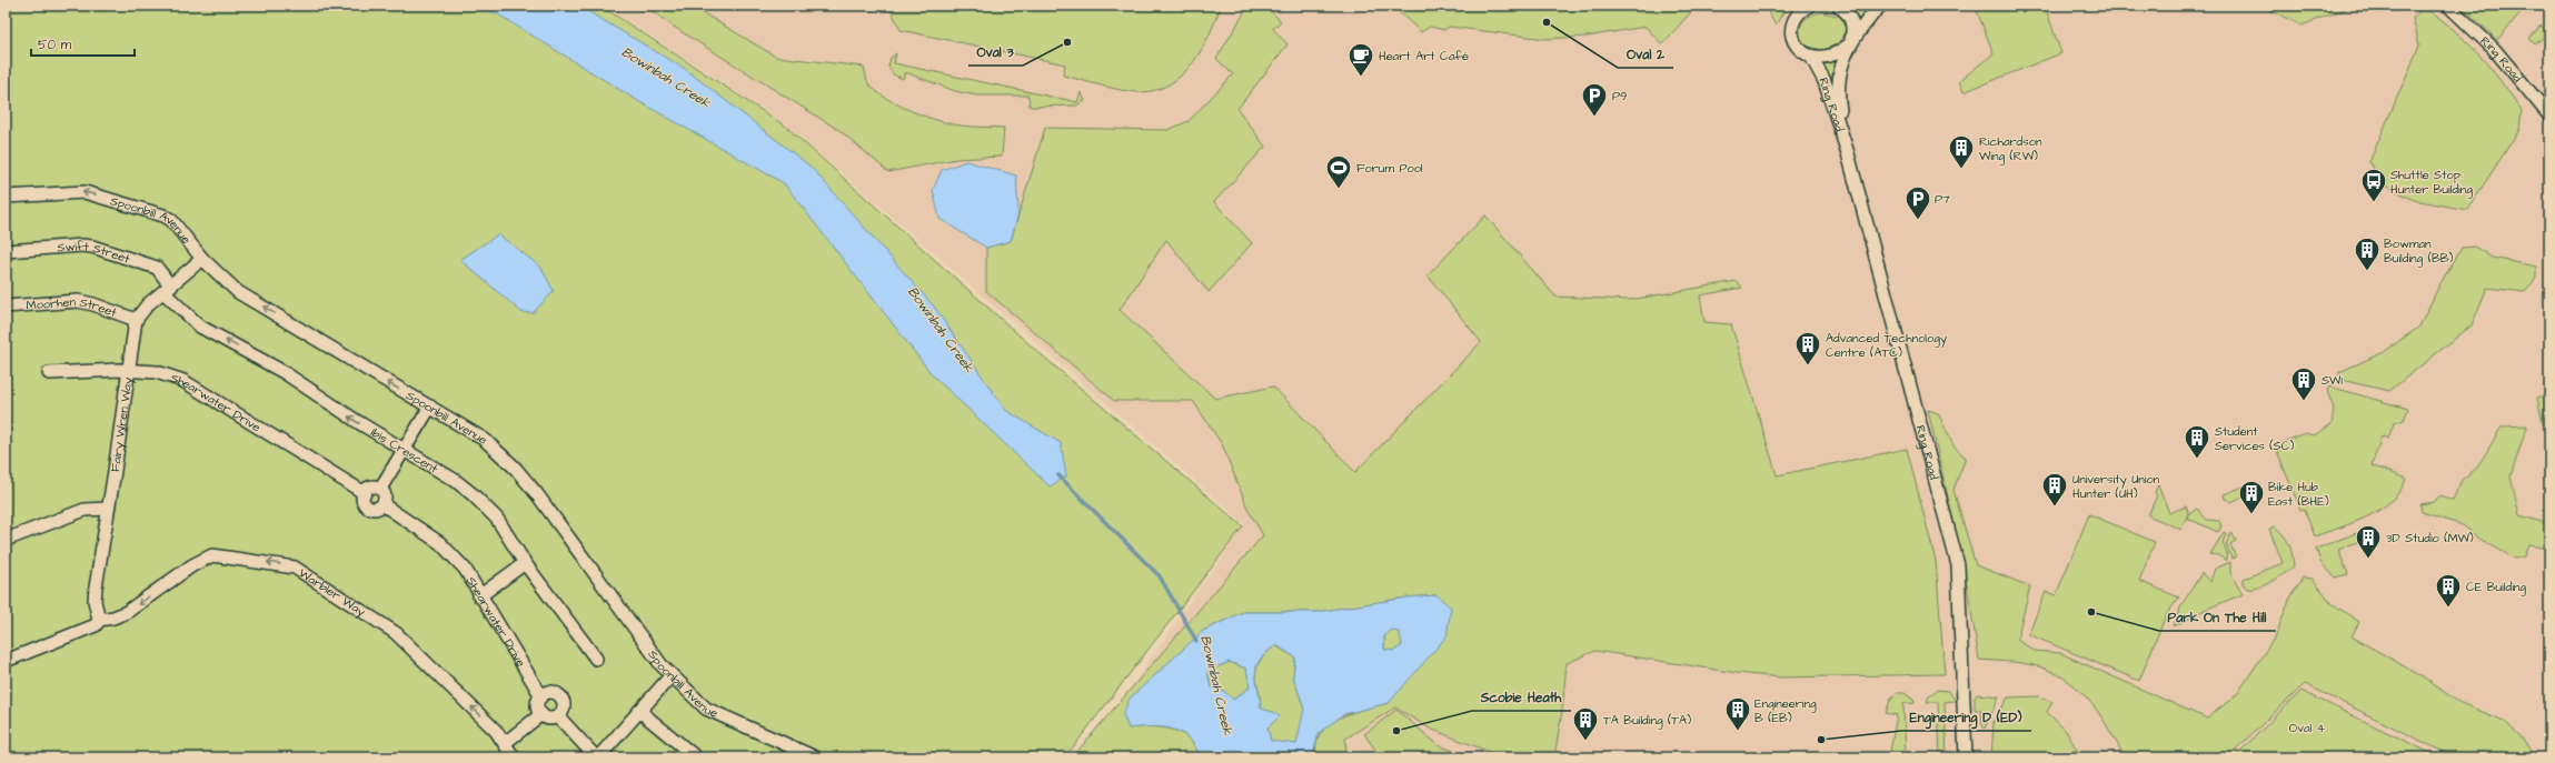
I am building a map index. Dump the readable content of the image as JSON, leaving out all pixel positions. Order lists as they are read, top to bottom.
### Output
{
  "streets": {
    "street": [
      "Ring Road",
      "Spoonbill Avenue",
      "Swift Street",
      "Moorhen Street",
      "Shearwater Drive",
      "Fairy Wren Way",
      "Ibis Crescent",
      "Warbler Way"
    ]
  },
  "crossings": [
    ["Swift Street", "Ibis Crescent"],
    ["Moorhen Street", "Fairy Wren Way"],
    ["Shearwater Drive", "Fairy Wren Way"],
    ["Fairy Wren Way", "Warbler Way"]
  ],
  "one_way": ["Spoonbill Avenue", "Ibis Crescent", "Warbler Way"],
  "water": ["Bowinbah Creek"],
  "parks": ["Oval 4"],
  "places": {
    "other": [
      "Oval 2",
      "Oval 3",
      "Park On The Hill",
      "Scobie Heath",
      "Engineering D (ED)"
    ],
    "cafe": ["Heart Art Café"],
    "parking": ["P9", "P7"],
    "building": [
      "Richardson Wing (RW)",
      "Bowman Building (BB)",
      "Advanced Technology Centre (ATC)",
      "SW1",
      "Student Services (SC)",
      "University Union Hunter (UH)",
      "Bike Hub East (BHE)",
      "3D Studio (MW)",
      "CE Building",
      "Engineering B (EB)",
      "TA Building (TA)"
    ],
    "sports": ["Forum Pool"],
    "bus stop": ["Shuttle Stop: Hunter Building"]
  },
  "scale_bar": "50 m"
}
